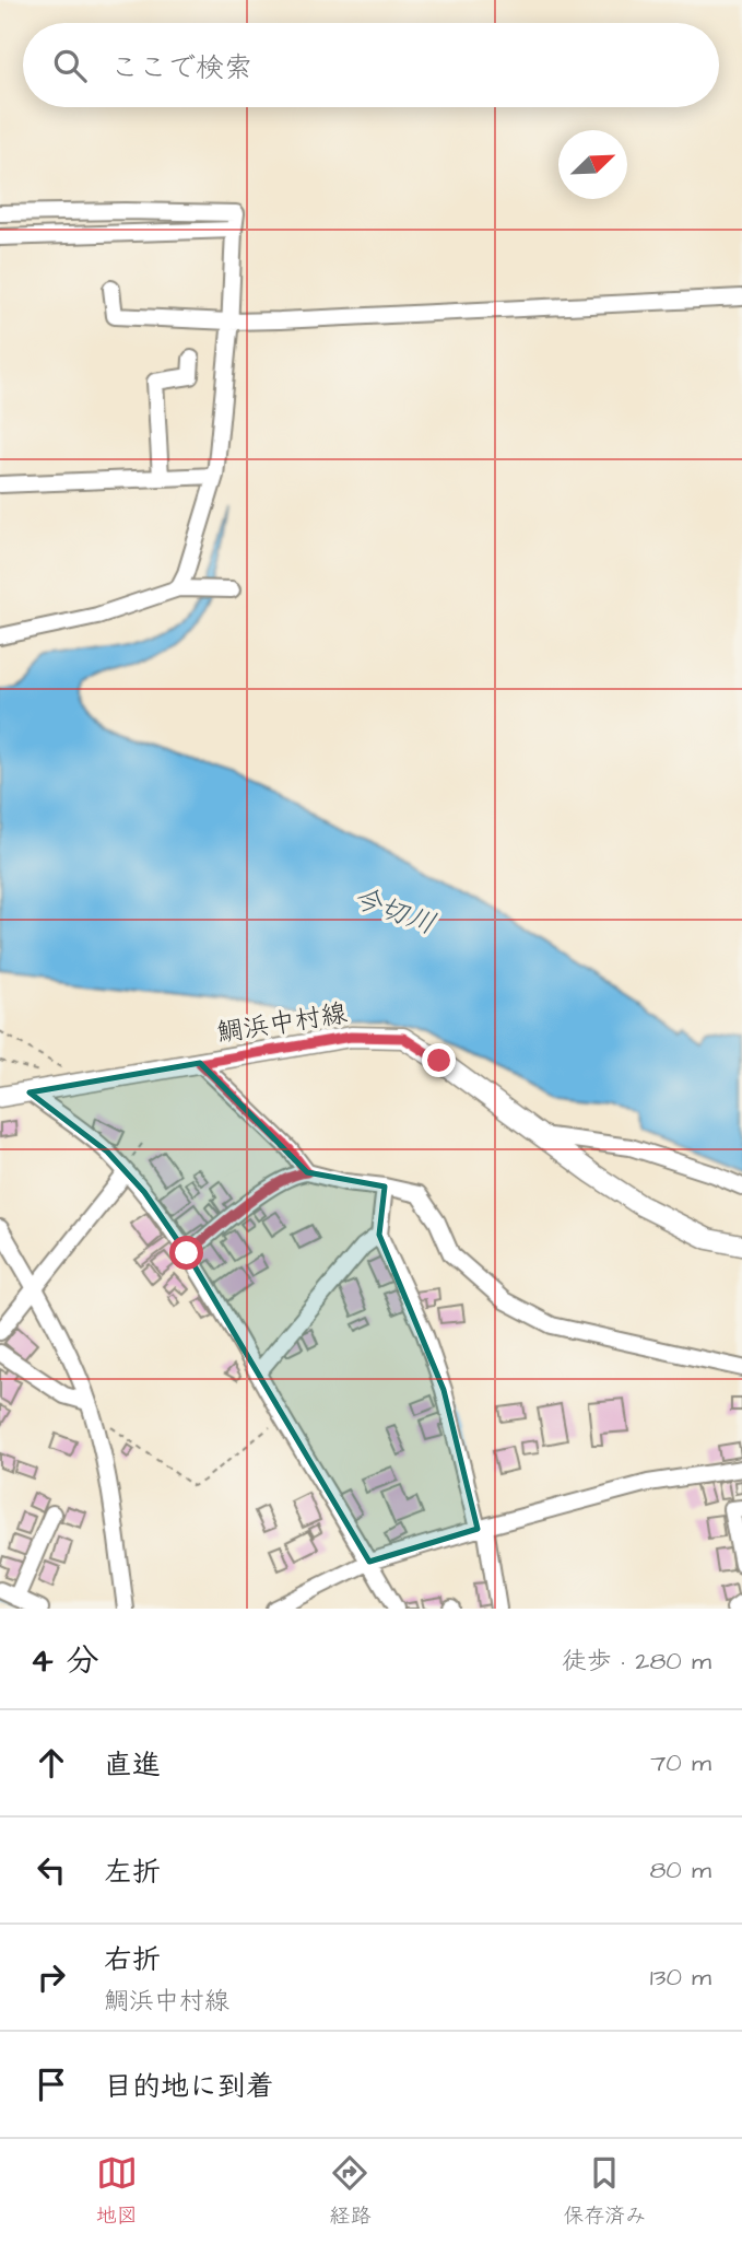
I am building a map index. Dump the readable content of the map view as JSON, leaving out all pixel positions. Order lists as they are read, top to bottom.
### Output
{
  "streets": {
    "main road": ["鯛浜中村線"]
  },
  "water": ["今切川"],
  "north": "top right",
  "page": {
    "search": "ここで検索",
    "heading": ["4 分", "徒歩 · 280 m"],
    "list": [
      ["直進", "70 m"],
      ["左折", "80 m"],
      ["右折", "鯛浜中村線", "130 m"],
      "目的地に到着"
    ],
    "nav": ["地図", "経路", "保存済み"]
  }
}
